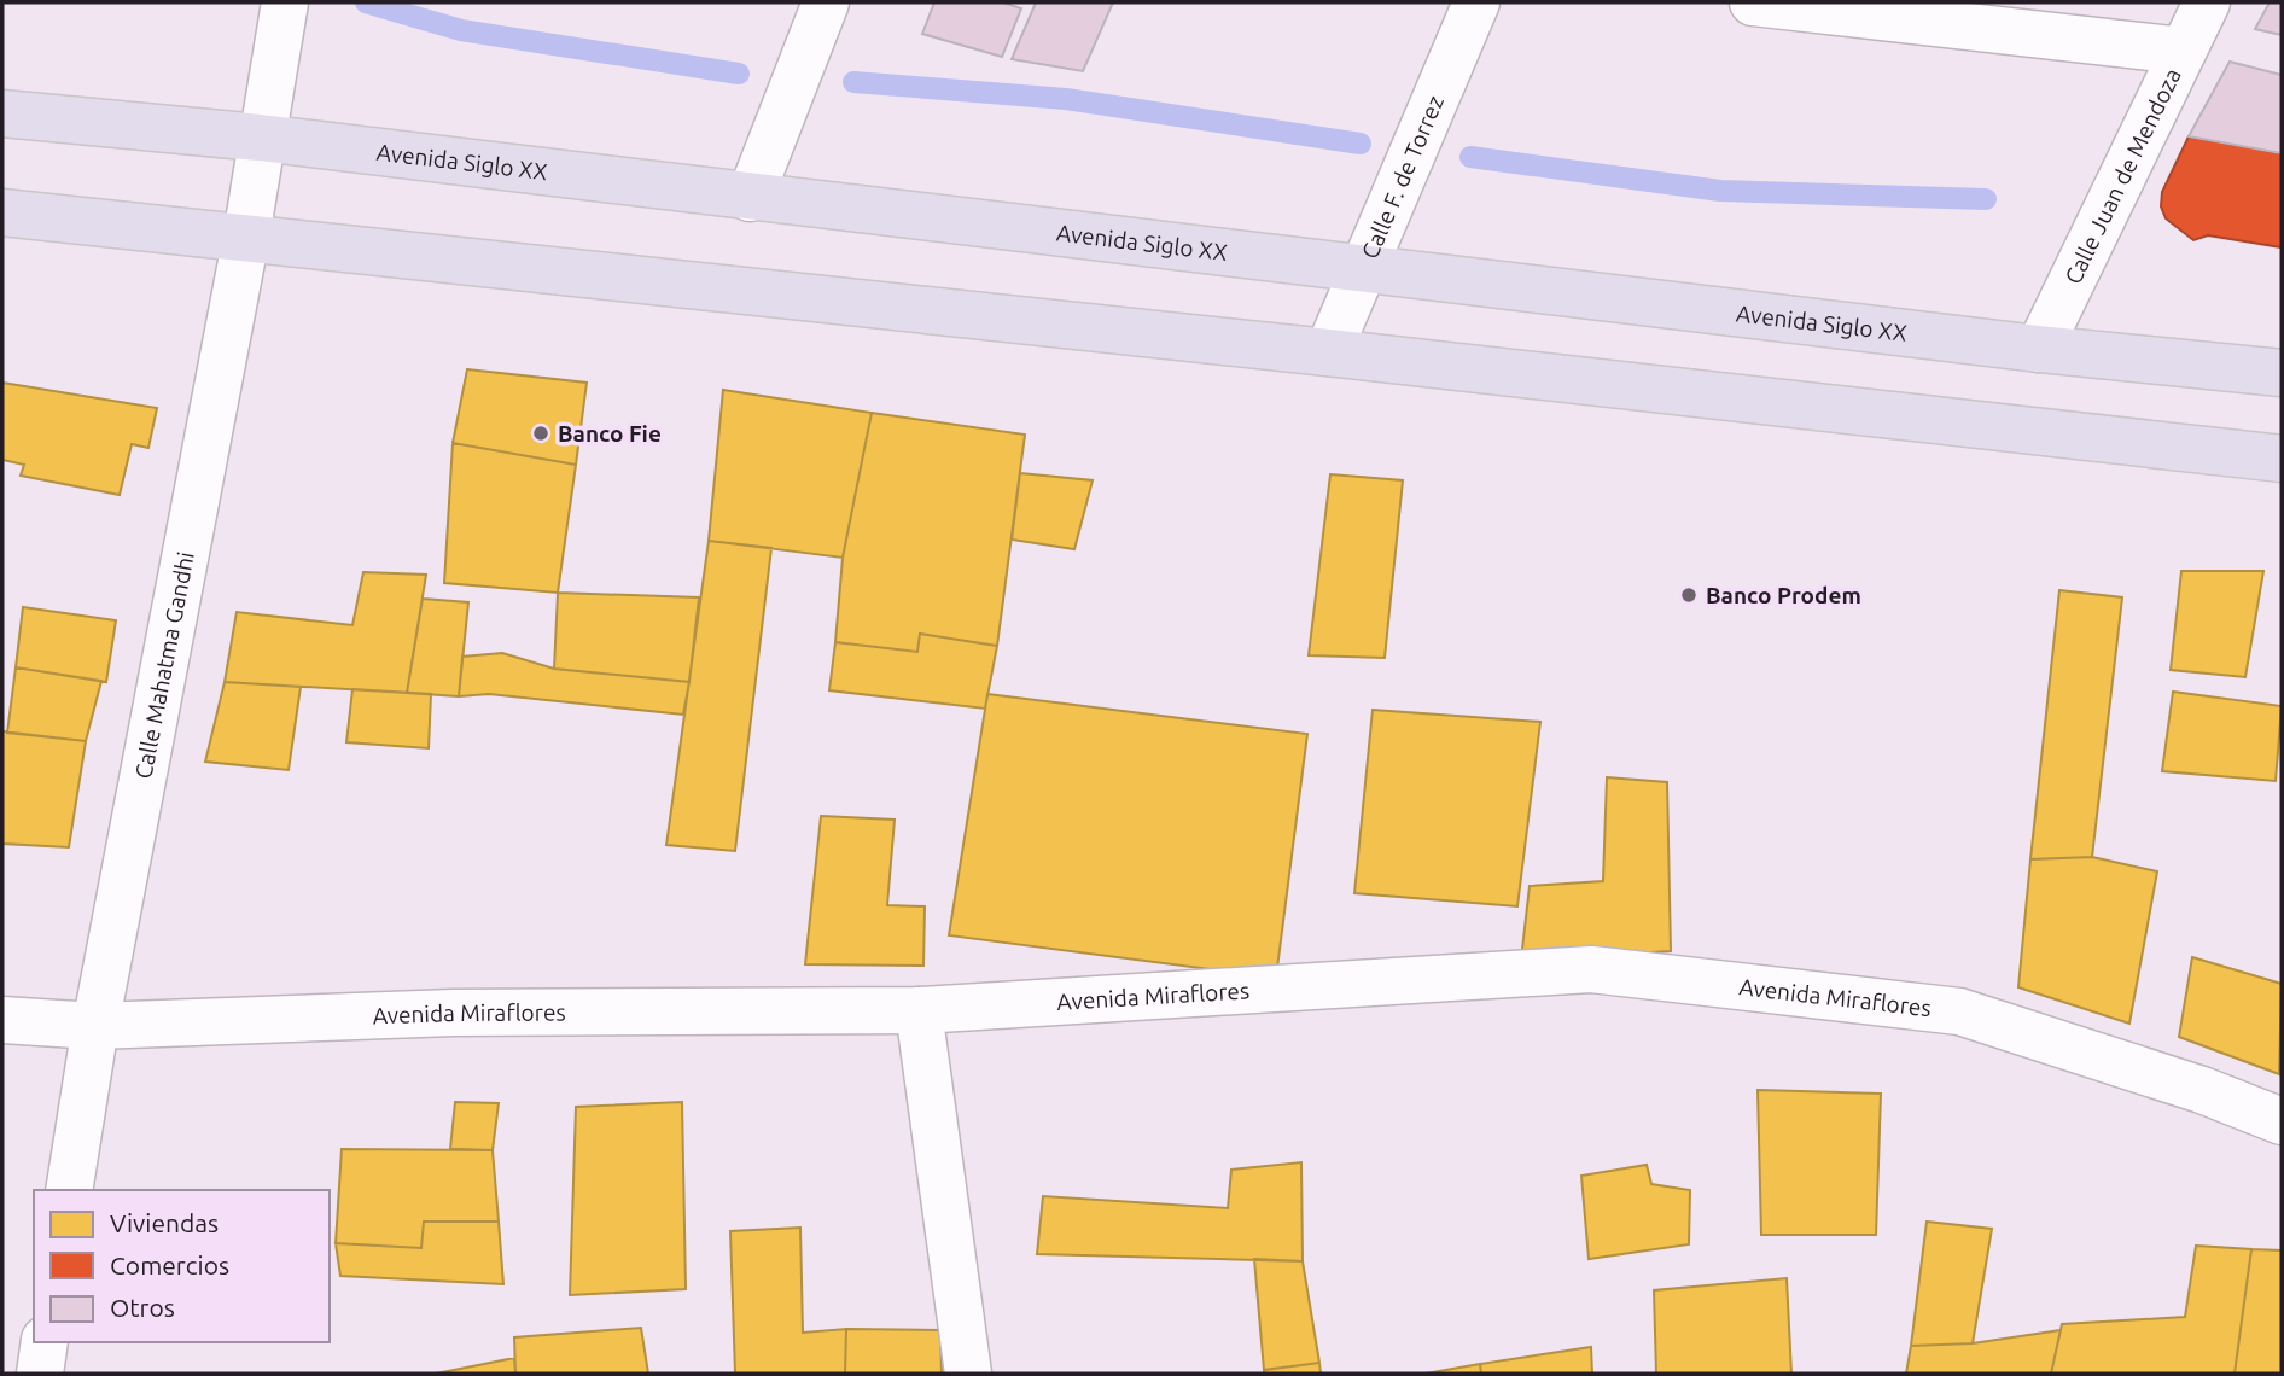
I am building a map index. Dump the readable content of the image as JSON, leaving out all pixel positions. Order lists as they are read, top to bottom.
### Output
{
  "streets": {
    "highway": ["Avenida Siglo XX"],
    "street": [
      "Calle Juan de Mendoza",
      "Calle F. de Torrez",
      "Calle Mahatma Gandhi",
      "Avenida Miraflores"
    ]
  },
  "crossings": [
    ["Avenida Siglo XX", "Calle Juan de Mendoza"],
    ["Avenida Siglo XX", "Calle F. de Torrez"],
    ["Avenida Siglo XX", "Calle Mahatma Gandhi"],
    ["Calle Mahatma Gandhi", "Avenida Miraflores"]
  ],
  "places": ["Banco Fie", "Banco Prodem"],
  "legend": ["Viviendas", "Comercios", "Otros"]
}
